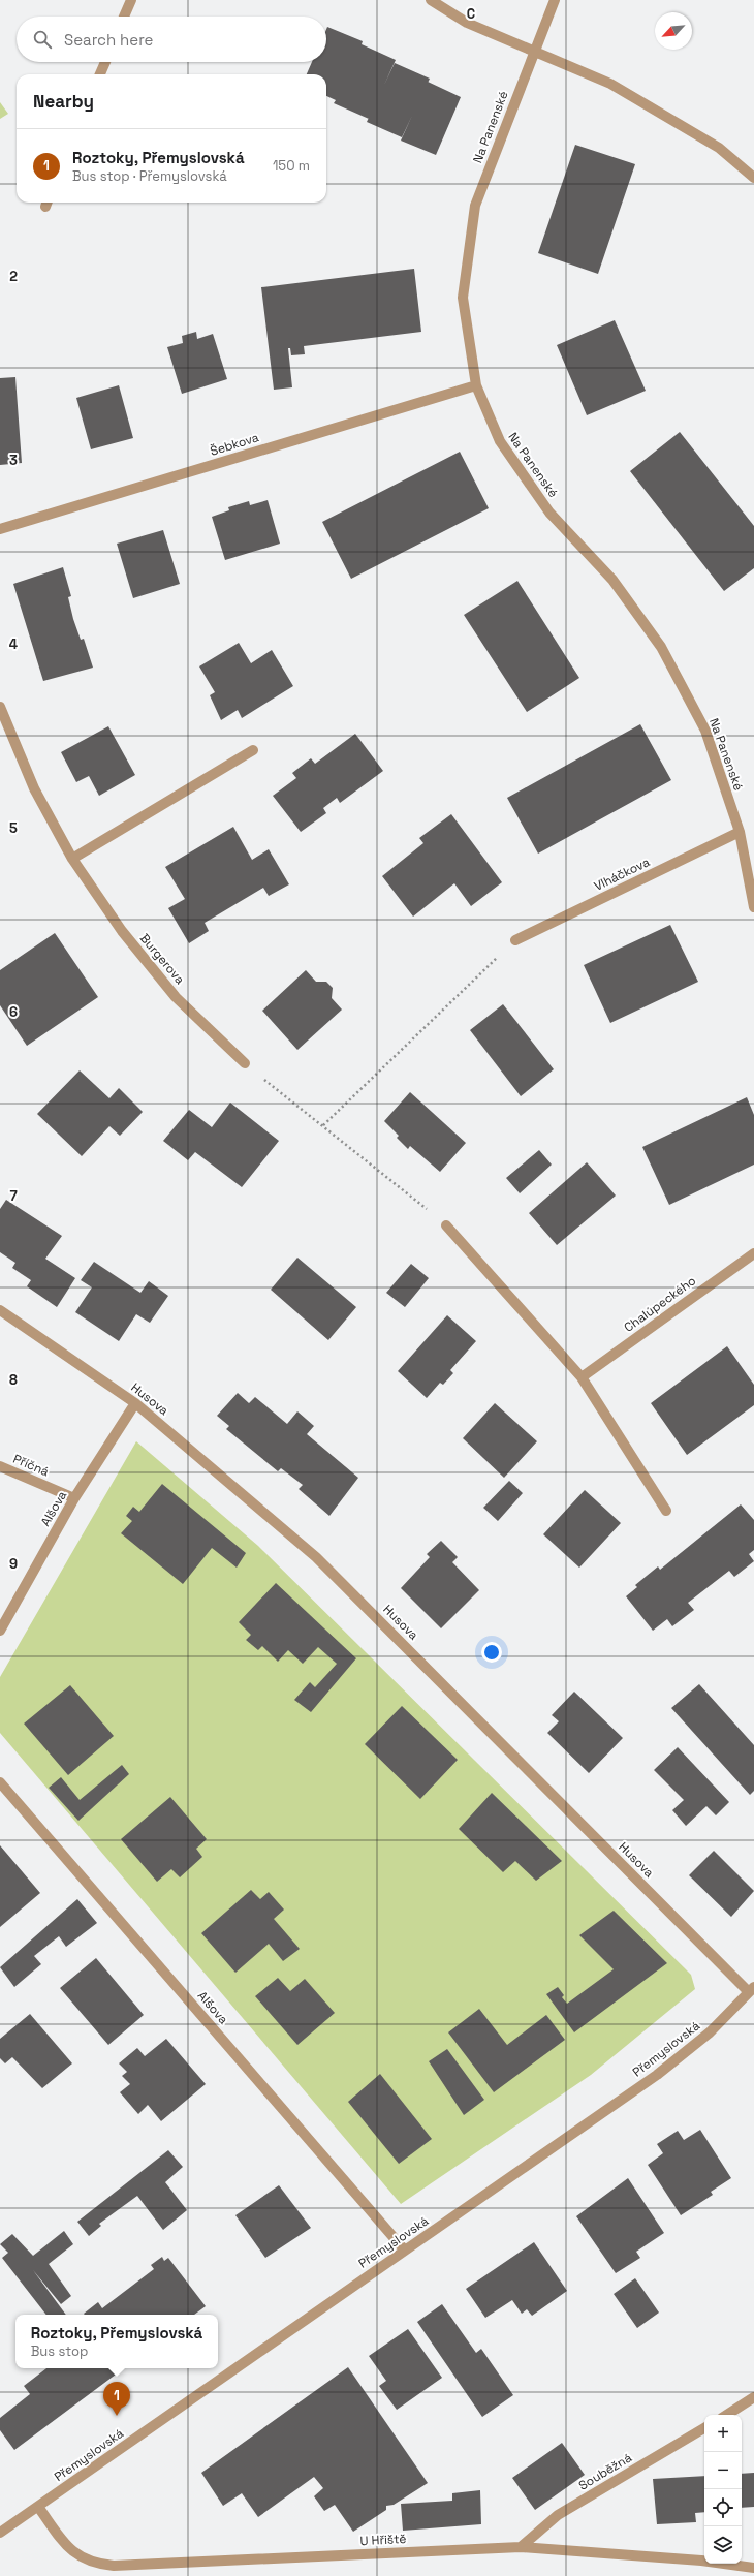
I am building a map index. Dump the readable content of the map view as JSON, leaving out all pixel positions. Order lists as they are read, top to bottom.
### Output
{
  "streets": {
    "street": [
      "Na Panenské",
      "Šebkova",
      "Vlháčkova",
      "Burgerova",
      "Chalúpeckého",
      "Husova",
      "Příčná",
      "Alšova",
      "Přemyslovská",
      "Souběžná",
      "U Hřiště"
    ]
  },
  "crossings": [
    ["Na Panenské", "Šebkova"],
    ["Na Panenské", "Vlháčkova"],
    ["Husova", "Alšova"],
    ["Husova", "Přemyslovská"],
    ["Příčná", "Alšova"],
    ["Alšova", "Přemyslovská"],
    ["Přemyslovská", "U Hřiště"],
    ["Souběžná", "U Hřiště"]
  ],
  "north": "bottom left",
  "page": {
    "search": "Search here",
    "heading": "Nearby",
    "list": [
      {
        "mark": "1",
        "name": "Roztoky, Přemyslovská",
        "note": "Bus stop · Přemyslovská",
        "value": "150 m"
      }
    ],
    "popup": ["Roztoky, Přemyslovská", "Bus stop"],
    "pins": "1",
    "map_buttons": ["+", "−"]
  },
  "grid": {
    "columns": ["C"],
    "rows": [
      "2",
      "3",
      "4",
      "5",
      "6",
      "7",
      "8",
      "9"
    ]
  }
}
